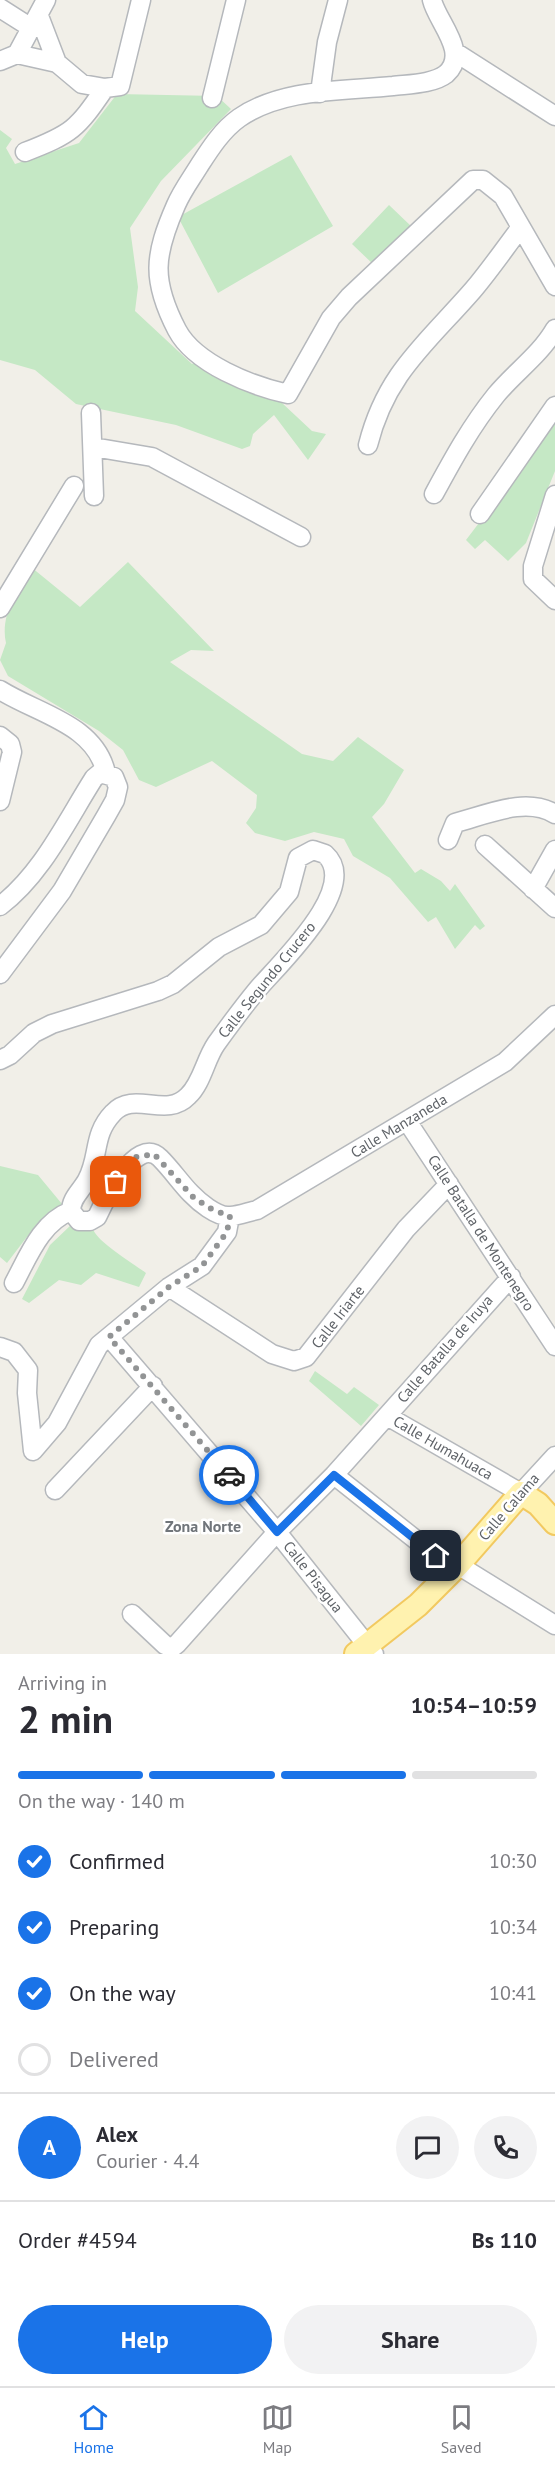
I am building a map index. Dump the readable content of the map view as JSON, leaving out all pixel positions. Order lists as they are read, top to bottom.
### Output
{
  "streets": {
    "main road": ["Calle Humahuaca", "Calle Calama"],
    "street": [
      "Calle Segundo Crucero",
      "Calle Manzaneda",
      "Calle Batalla de Montenegro",
      "Calle Iriarte",
      "Calle Batalla de Iruya",
      "Calle Pisagua"
    ]
  },
  "crossings": [
    ["Calle Manzaneda", "Calle Batalla de Montenegro"],
    ["Calle Batalla de Montenegro", "Calle Iriarte"],
    ["Calle Batalla de Montenegro", "Calle Batalla de Iruya"],
    ["Calle Batalla de Iruya", "Calle Humahuaca"],
    ["Calle Batalla de Iruya", "Calle Pisagua"],
    ["Calle Humahuaca", "Calle Calama"],
    ["Calle Calama", "Calle Pisagua"]
  ],
  "districts": ["Zona Norte"],
  "page": {
    "heading": ["2 min", "Arriving in", "10:54–10:59"],
    "panel": [
      "Alex",
      "Courier · 4.4",
      "Order #4594",
      "Bs 110"
    ],
    "bar": "On the way · 140 m",
    "list": [
      ["Confirmed", "10:30"],
      ["Preparing", "10:34"],
      ["On the way", "10:41"],
      "Delivered"
    ],
    "round": "A",
    "buttons": ["Help", "Share"],
    "tabs": ["Home", "Map", "Saved"]
  }
}
